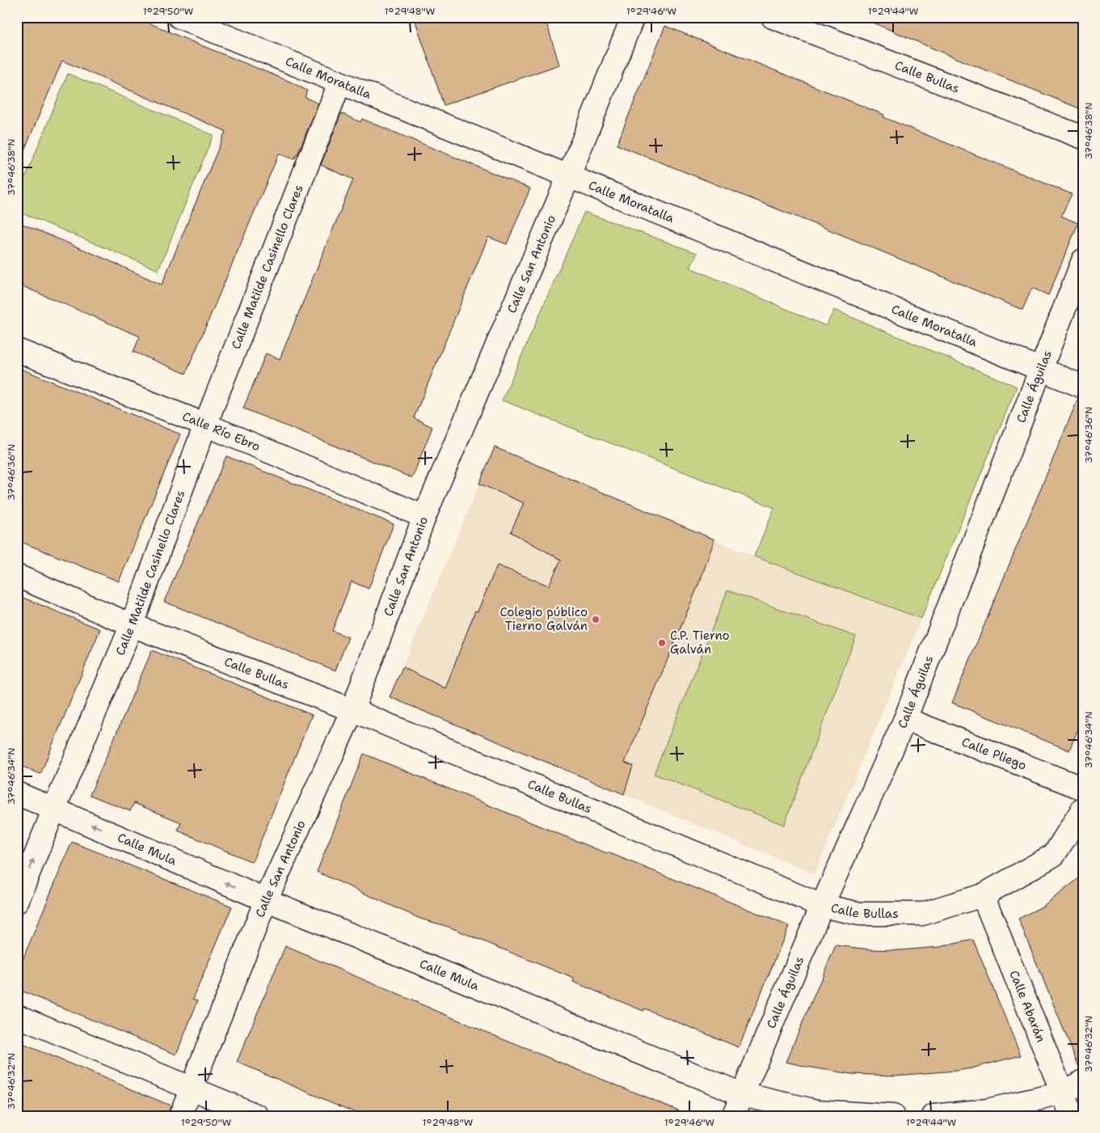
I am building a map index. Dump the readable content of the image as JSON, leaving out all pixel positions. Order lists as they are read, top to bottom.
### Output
{
  "streets": {
    "street": [
      "Calle Bullas",
      "Calle Moratalla",
      "Calle San Antonio",
      "Calle Matilde Casinello Clares",
      "Calle Águilas",
      "Calle Río Ebro",
      "Calle Pliego",
      "Calle Mula",
      "Calle Abarán"
    ]
  },
  "crossings": [
    ["Calle Bullas", "Calle San Antonio"],
    ["Calle Bullas", "Calle Matilde Casinello Clares"],
    ["Calle Bullas", "Calle Águilas"],
    ["Calle Bullas", "Calle Abarán"],
    ["Calle Moratalla", "Calle San Antonio"],
    ["Calle Moratalla", "Calle Matilde Casinello Clares"],
    ["Calle Moratalla", "Calle Águilas"],
    ["Calle San Antonio", "Calle Río Ebro"],
    ["Calle San Antonio", "Calle Mula"],
    ["Calle Matilde Casinello Clares", "Calle Río Ebro"],
    ["Calle Matilde Casinello Clares", "Calle Mula"],
    ["Calle Águilas", "Calle Pliego"],
    ["Calle Águilas", "Calle Mula"]
  ],
  "places": ["Colegio público Tierno Galván", "C.P. Tierno Galván"],
  "coordinates": [
    "1°29'50\"W",
    "1°29'48\"W",
    "1°29'46\"W",
    "1°29'44\"W",
    "37°46'38\"N",
    "37°46'36\"N",
    "37°46'34\"N",
    "37°46'32\"N"
  ]
}
